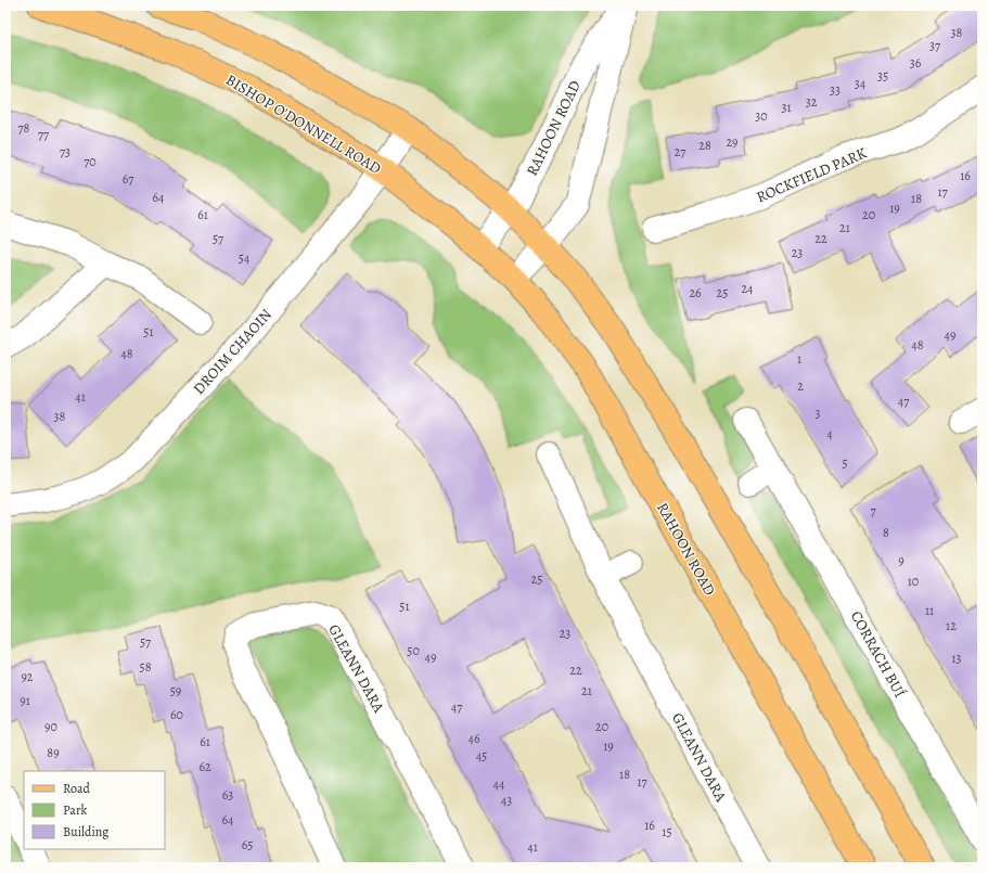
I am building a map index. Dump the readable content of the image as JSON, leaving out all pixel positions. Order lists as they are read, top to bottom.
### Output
{
  "streets": {
    "main road": ["BISHOP O'DONNELL ROAD", "RAHOON ROAD"],
    "street": [
      "ROCKFIELD PARK",
      "DROIM CHAOIN",
      "CORRACH BUÍ",
      "GLEANN DARA"
    ]
  },
  "crossings": [
    ["BISHOP O'DONNELL ROAD", "RAHOON ROAD"],
    ["BISHOP O'DONNELL ROAD", "DROIM CHAOIN"]
  ],
  "house_numbers": [
    "38",
    "37",
    "36",
    "35",
    "34",
    "33",
    "32",
    "31",
    "30",
    "78",
    "77",
    "29",
    "28",
    "73",
    "27",
    "70",
    "16",
    "67",
    "17",
    "64",
    "18",
    "19",
    "61",
    "20",
    "21",
    "57",
    "22",
    "23",
    "54",
    "24",
    "26",
    "25",
    "51",
    "49",
    "48",
    "48",
    "1",
    "2",
    "41",
    "47",
    "3",
    "38",
    "4",
    "5",
    "7",
    "8",
    "9",
    "25",
    "10",
    "51",
    "11",
    "12",
    "23",
    "57",
    "50",
    "49",
    "13",
    "58",
    "22",
    "92",
    "59",
    "21",
    "91",
    "47",
    "60",
    "90",
    "20",
    "46",
    "61",
    "19",
    "89",
    "45",
    "62",
    "18",
    "17",
    "44",
    "63",
    "43",
    "64",
    "16",
    "15",
    "65",
    "41"
  ],
  "legend": ["Road", "Park", "Building"]
}
